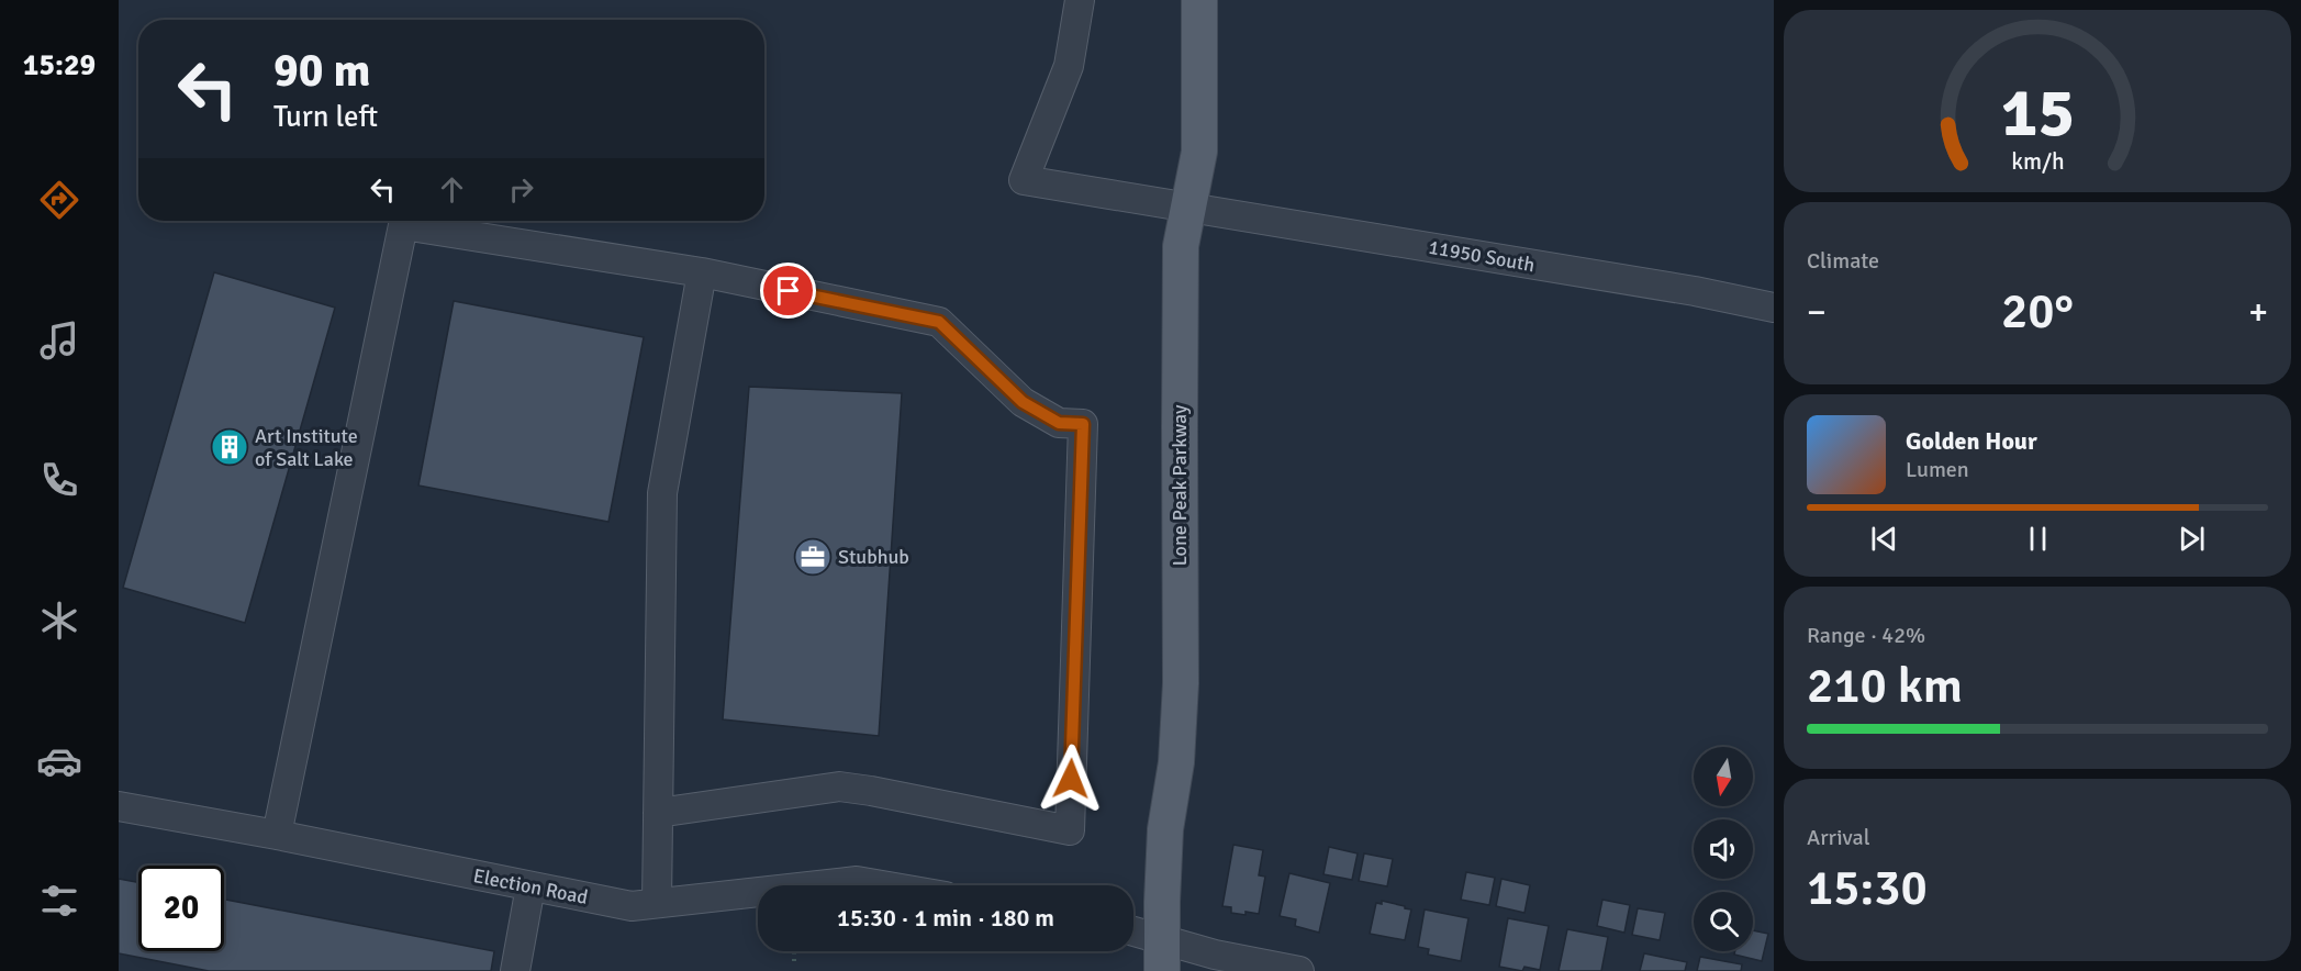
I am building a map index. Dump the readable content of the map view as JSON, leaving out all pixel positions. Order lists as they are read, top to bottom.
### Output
{
  "streets": {
    "main road": ["Lone Peak Parkway"],
    "street": ["11950 South", "Election Road"]
  },
  "crossings": [
    ["11950 South", "Lone Peak Parkway"]
  ],
  "places": {
    "building": ["Art Institute of Salt Lake"],
    "office": ["Stubhub"]
  },
  "north": "bottom",
  "page": {
    "tabs": "15:29",
    "turn": ["90 m", "Turn left"],
    "tile": [
      "Climate",
      ["Range · 42%", "210 km"],
      ["Arrival", "15:30"]
    ],
    "heat": ["−", "20°", "+"],
    "song": ["Golden Hour", "Lumen"],
    "limit": "20",
    "trip": "15:30 · 1 min · 180 m",
    "gauge": ["15", "km/h"]
  }
}
